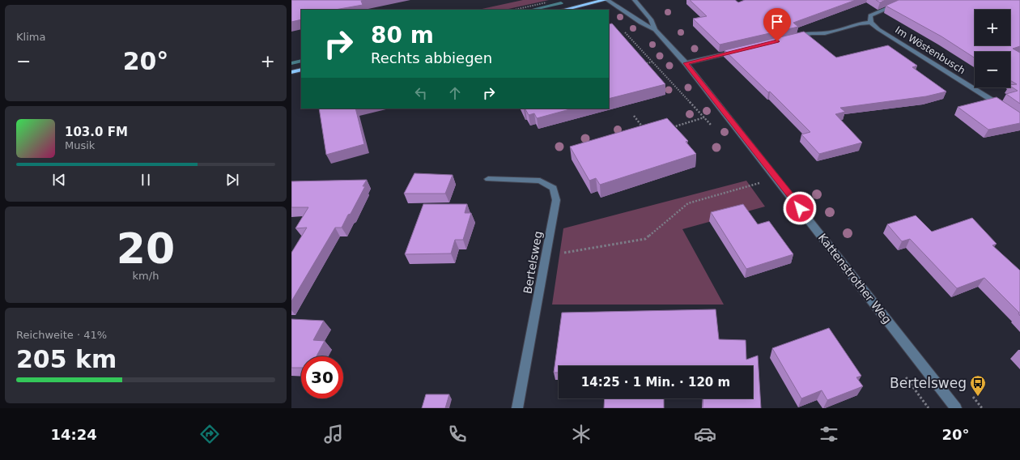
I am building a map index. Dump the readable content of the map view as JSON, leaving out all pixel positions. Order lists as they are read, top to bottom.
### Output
{
  "streets": {
    "street": ["Im Wöstenbusch", "Bertelsweg", "Kattenstrother Weg"]
  },
  "places": {
    "bus stop": ["Bertelsweg"]
  },
  "page": {
    "tile": [
      "Klima",
      ["20", "km/h"],
      ["Reichweite · 41%", "205 km"]
    ],
    "map_buttons": ["+", "−"],
    "turn": ["80 m", "Rechts abbiegen"],
    "heat": ["−", "20°", "+"],
    "song": ["103.0 FM", "Musik"],
    "limit": "30",
    "trip": "14:25 · 1 Min. · 120 m",
    "tabs": ["14:24", "20°"]
  }
}
